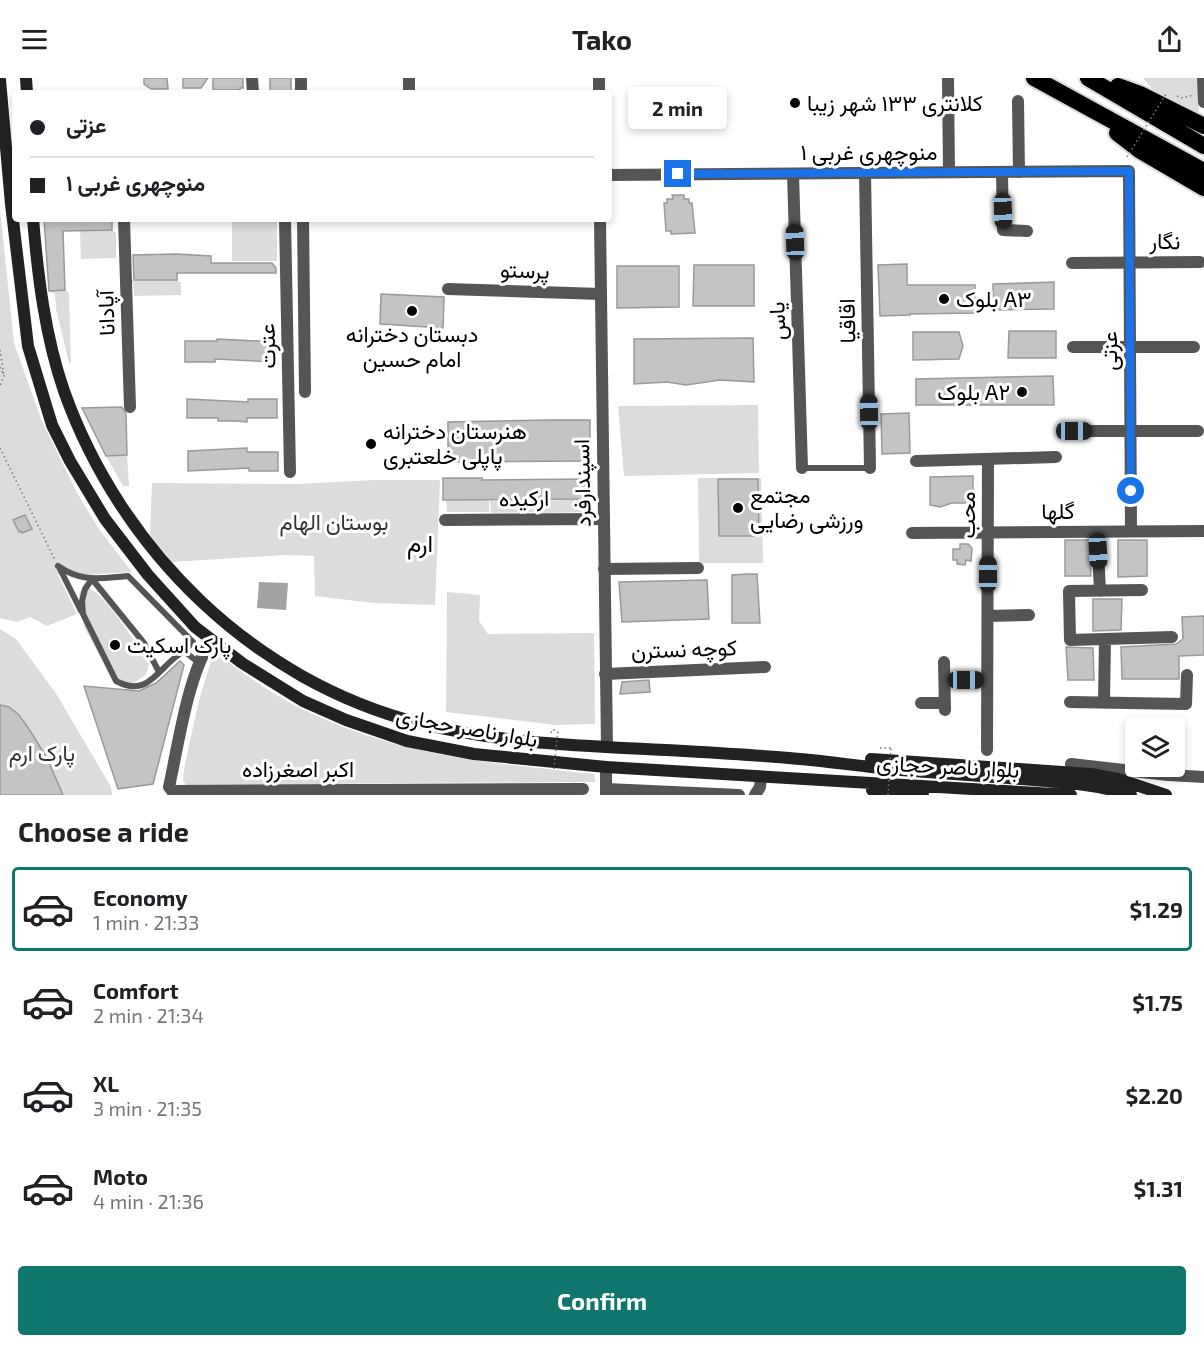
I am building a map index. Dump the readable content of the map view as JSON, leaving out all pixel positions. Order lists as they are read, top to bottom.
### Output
{
  "streets": {
    "main road": ["بلوار ناصر حجازی"],
    "street": [
      "منوچهری غربی ۱",
      "نگار",
      "پرستو",
      "آپادانا",
      "یاس",
      "اقاقیا",
      "عترت",
      "عزتی",
      "اسپندارفرد",
      "ارکیده",
      "گلها",
      "محب",
      "کوچه نسترن",
      "اکبر اصغرزاده"
    ]
  },
  "crossings": [
    ["منوچهری غربی ۱", "یاس"],
    ["منوچهری غربی ۱", "اقاقیا"],
    ["منوچهری غربی ۱", "عزتی"],
    ["نگار", "عزتی"],
    ["پرستو", "اسپندارفرد"],
    ["عزتی", "گلها"],
    ["اسپندارفرد", "ارکیده"],
    ["اسپندارفرد", "کوچه نسترن"],
    ["اسپندارفرد", "بلوار ناصر حجازی"],
    ["گلها", "محب"],
    ["بلوار ناصر حجازی", "اکبر اصغرزاده"]
  ],
  "districts": ["ارم"],
  "parks": ["بوستان الهام", "پارک ارم"],
  "places": [
    "کلانتری ۱۳۳ شهر زیبا",
    "بلوک A۳",
    "دبستان دخترانه امام حسین",
    "بلوک A۲",
    "هنرستان دخترانه پاپلی خلعتبری",
    "مجتمع ورزشی رضایی",
    "پارک اسکیت"
  ],
  "page": {
    "header": "Tako",
    "bubble": "2 min",
    "banner": ["عزتی", "منوچهری غربی ۱"],
    "heading": "Choose a ride",
    "list": [
      {
        "name": "Economy",
        "note": "1 min · 21:33",
        "value": "$1.29"
      },
      {
        "name": "Comfort",
        "note": "2 min · 21:34",
        "value": "$1.75"
      },
      {
        "name": "XL",
        "note": "3 min · 21:35",
        "value": "$2.20"
      },
      {
        "name": "Moto",
        "note": "4 min · 21:36",
        "value": "$1.31"
      }
    ],
    "buttons": "Confirm"
  }
}
